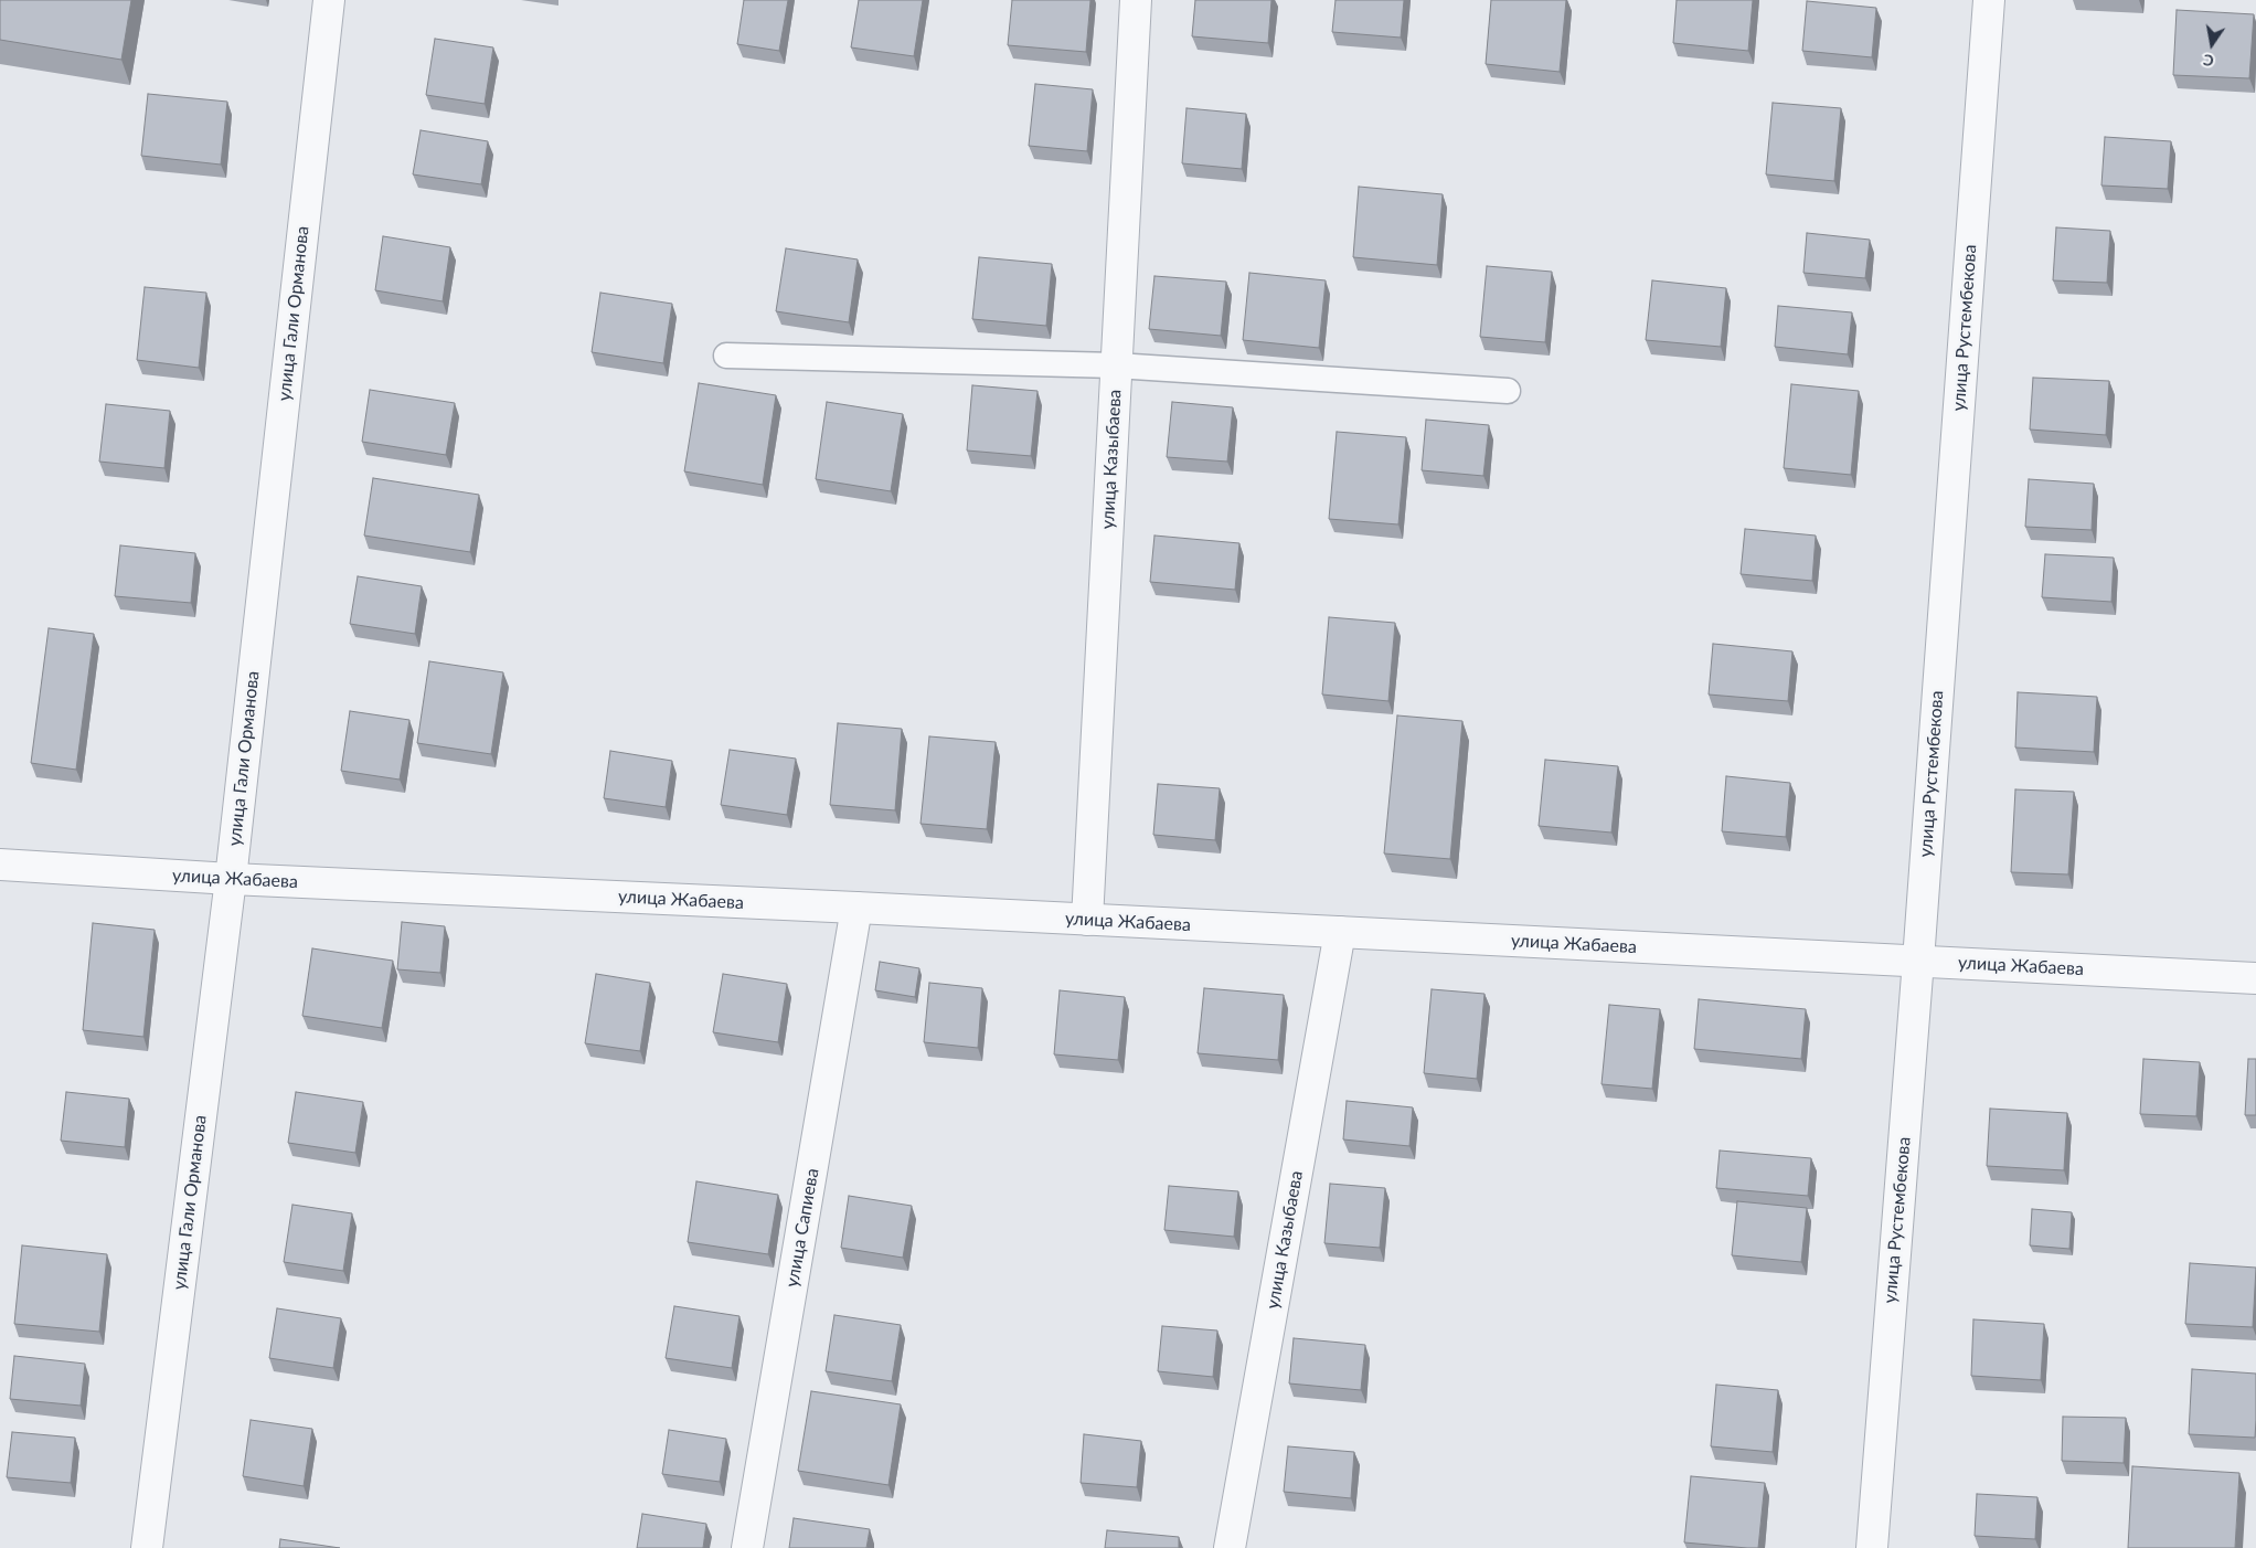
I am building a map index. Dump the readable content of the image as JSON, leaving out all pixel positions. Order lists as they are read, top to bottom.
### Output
{
  "streets": {
    "street": [
      "улица Гали Орманова",
      "улица Рустембекова",
      "улица Казыбаева",
      "улица Жабаева",
      "улица Сапиева"
    ]
  },
  "crossings": [
    ["улица Гали Орманова", "улица Жабаева"],
    ["улица Рустембекова", "улица Жабаева"],
    ["улица Казыбаева", "улица Жабаева"],
    ["улица Жабаева", "улица Сапиева"]
  ],
  "north": "bottom"
}
